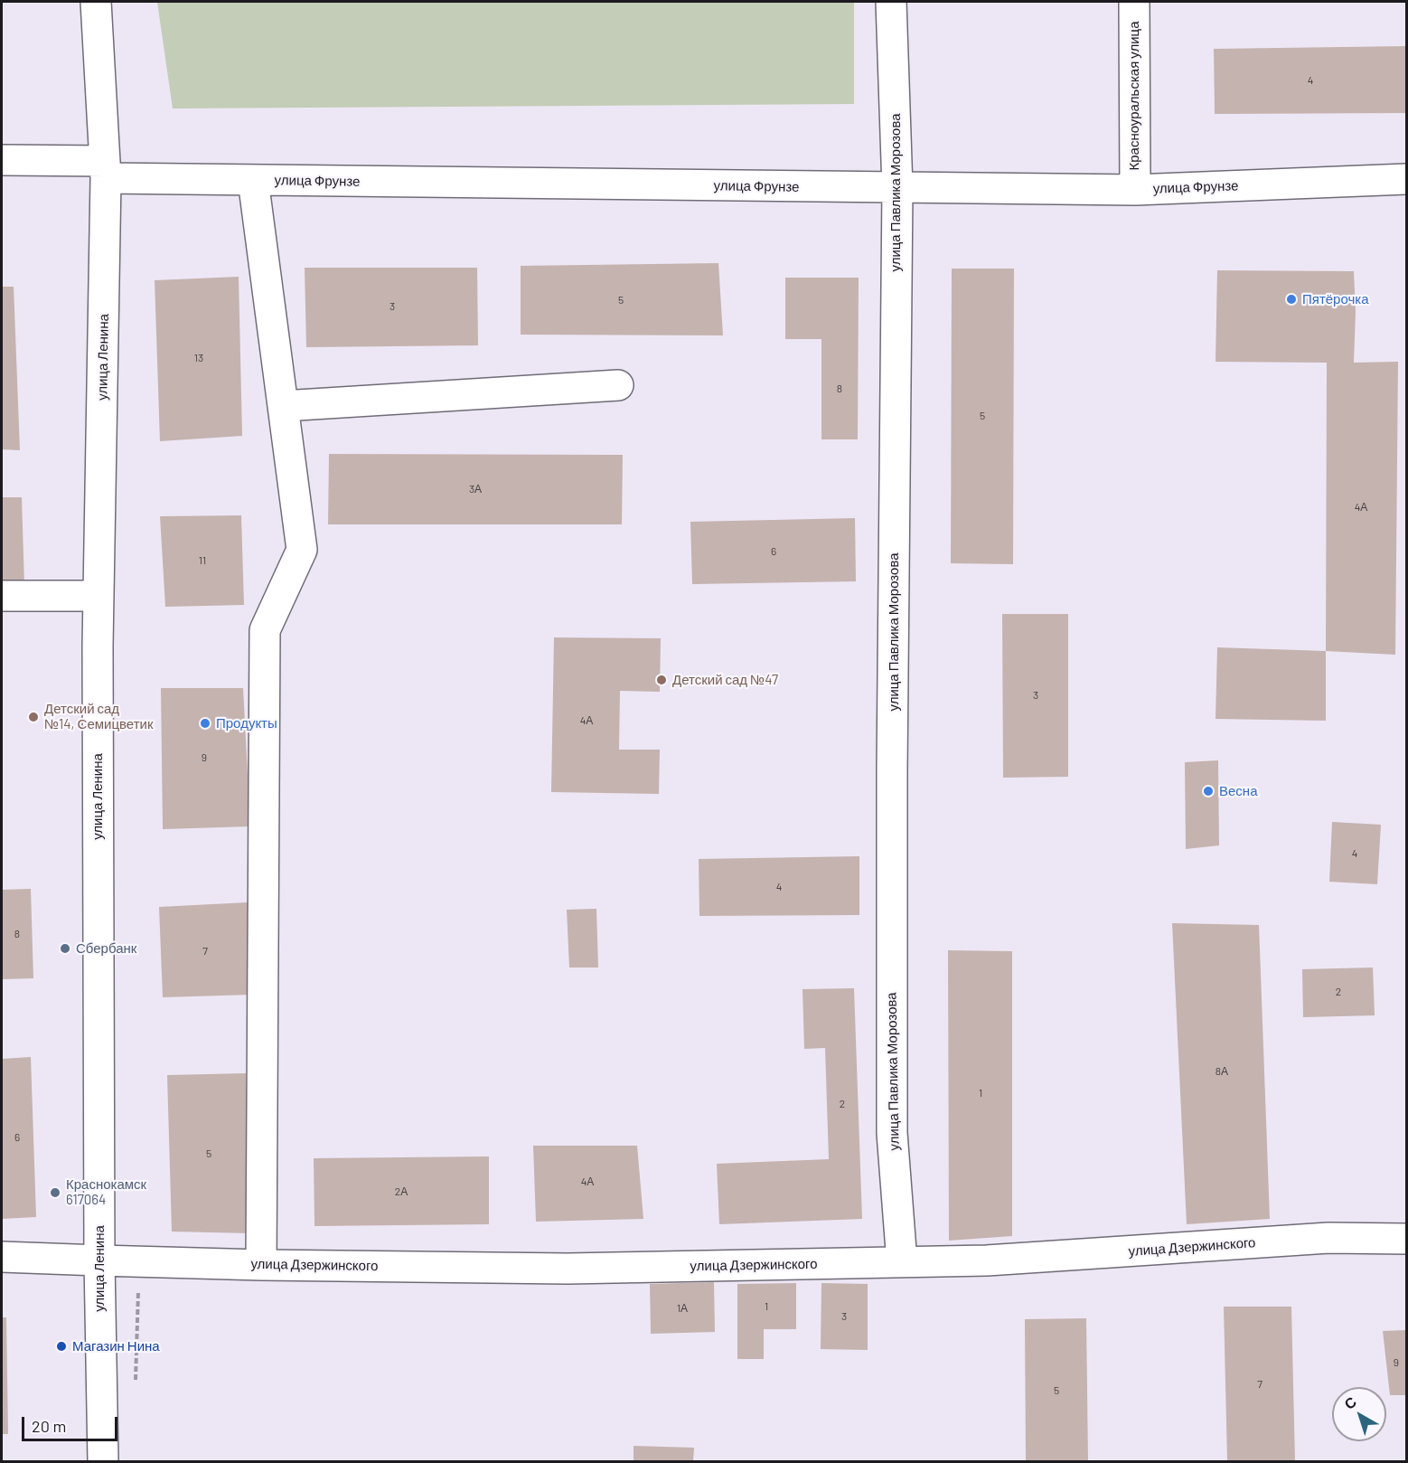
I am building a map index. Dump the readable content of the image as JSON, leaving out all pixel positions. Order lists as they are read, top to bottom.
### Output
{
  "streets": {
    "street": [
      "Красноуральская улица",
      "улица Фрунзе",
      "улица Павлика Морозова",
      "улица Ленина",
      "улица Дзержинского"
    ]
  },
  "crossings": [
    ["Красноуральская улица", "улица Фрунзе"],
    ["улица Фрунзе", "улица Павлика Морозова"],
    ["улица Фрунзе", "улица Ленина"],
    ["улица Павлика Морозова", "улица Дзержинского"],
    ["улица Ленина", "улица Дзержинского"]
  ],
  "places": [
    "Пятёрочка",
    "Детский сад №47",
    "Детский сад №14, Семицветик",
    "Продукты",
    "Весна",
    "Сбербанк",
    "Краснокамск 617064",
    "Магазин Нина"
  ],
  "house_numbers": [
    "4",
    "5",
    "3",
    "13",
    "8",
    "5",
    "3А",
    "4А",
    "6",
    "11",
    "3",
    "4А",
    "9",
    "4",
    "4",
    "8",
    "7",
    "2",
    "8А",
    "1",
    "2",
    "6",
    "5",
    "4А",
    "2А",
    "1",
    "1А",
    "3",
    "9",
    "7",
    "5"
  ],
  "scale_bar": "20 m",
  "north": "top left"
}
